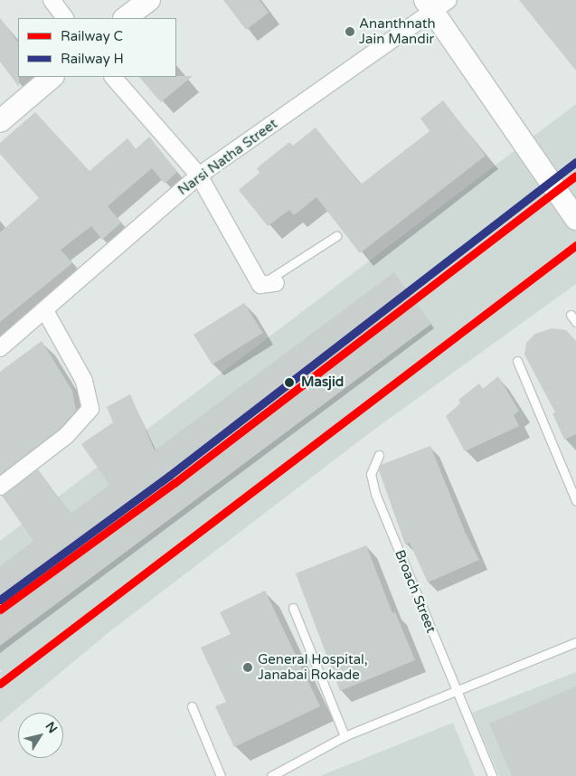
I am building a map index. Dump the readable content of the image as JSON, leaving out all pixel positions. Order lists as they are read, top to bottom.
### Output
{
  "streets": {
    "street": ["Narsi Natha Street"],
    "lane": ["Broach Street"]
  },
  "places": ["Ananthnath Jain Mandir", "Masjid", "General Hospital, Janabai Rokade"],
  "lines": ["rail line H", "rail line C"],
  "legend": ["Railway C", "Railway H"],
  "north": "top right"
}
